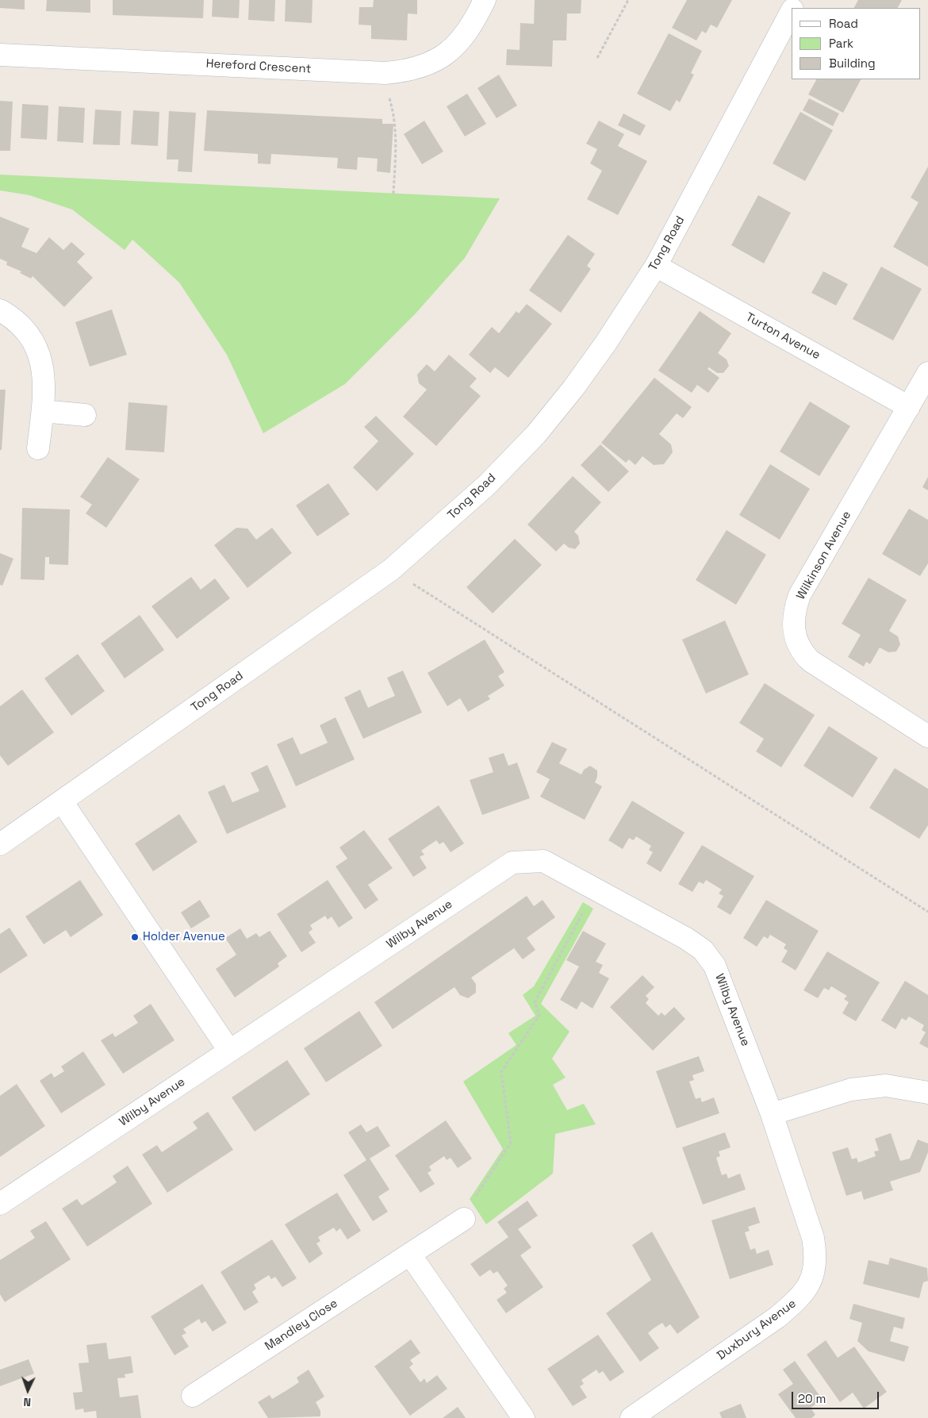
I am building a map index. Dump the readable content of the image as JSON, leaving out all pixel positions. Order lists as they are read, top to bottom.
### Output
{
  "streets": {
    "street": [
      "Hereford Crescent",
      "Tong Road",
      "Turton Avenue",
      "Wilkinson Avenue",
      "Wilby Avenue",
      "Mandley Close",
      "Duxbury Avenue"
    ]
  },
  "crossings": [
    ["Tong Road", "Turton Avenue"],
    ["Turton Avenue", "Wilkinson Avenue"],
    ["Wilby Avenue", "Duxbury Avenue"]
  ],
  "places": ["Holder Avenue"],
  "legend": ["Road", "Park", "Building"],
  "scale_bar": "20 m",
  "north": "bottom"
}
